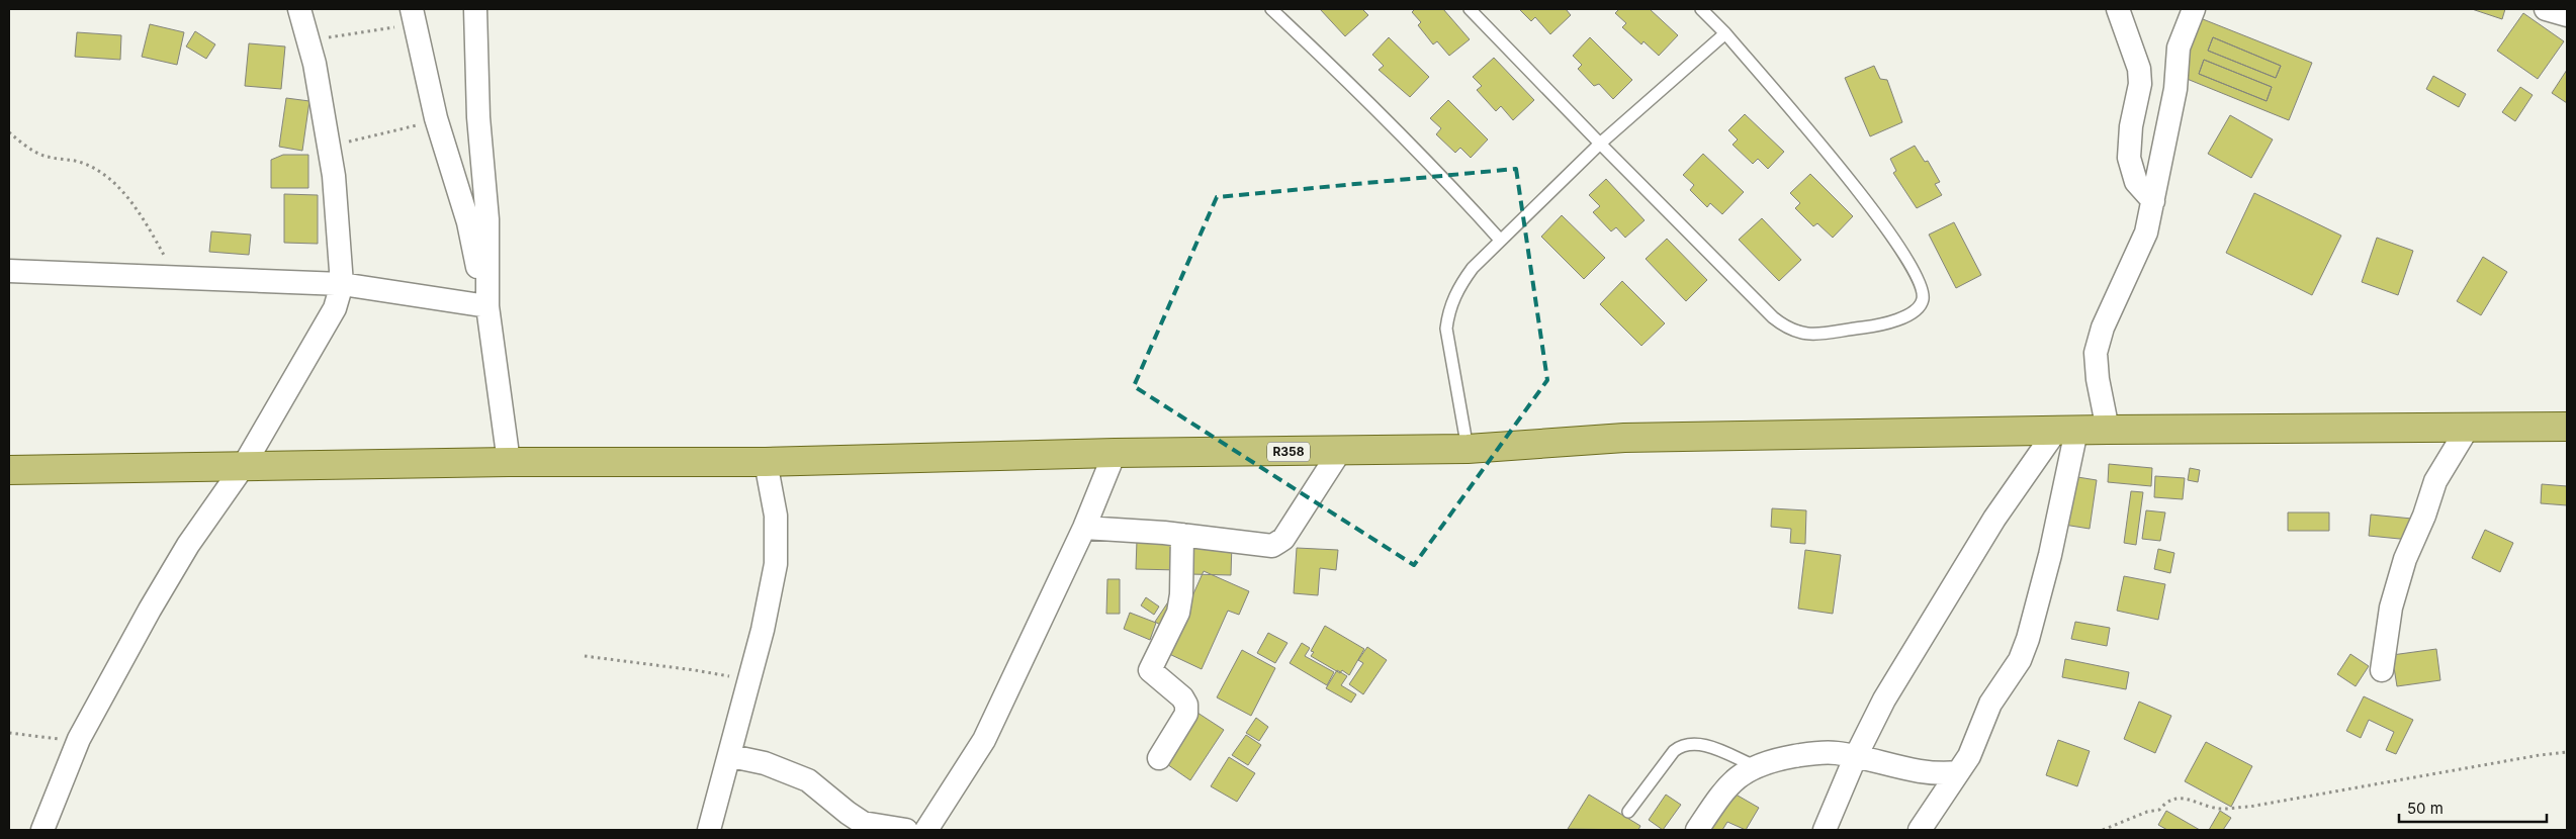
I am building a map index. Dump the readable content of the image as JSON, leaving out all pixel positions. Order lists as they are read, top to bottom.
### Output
{
  "streets": {
    "main road": ["R358"]
  },
  "scale_bar": "50 m"
}
